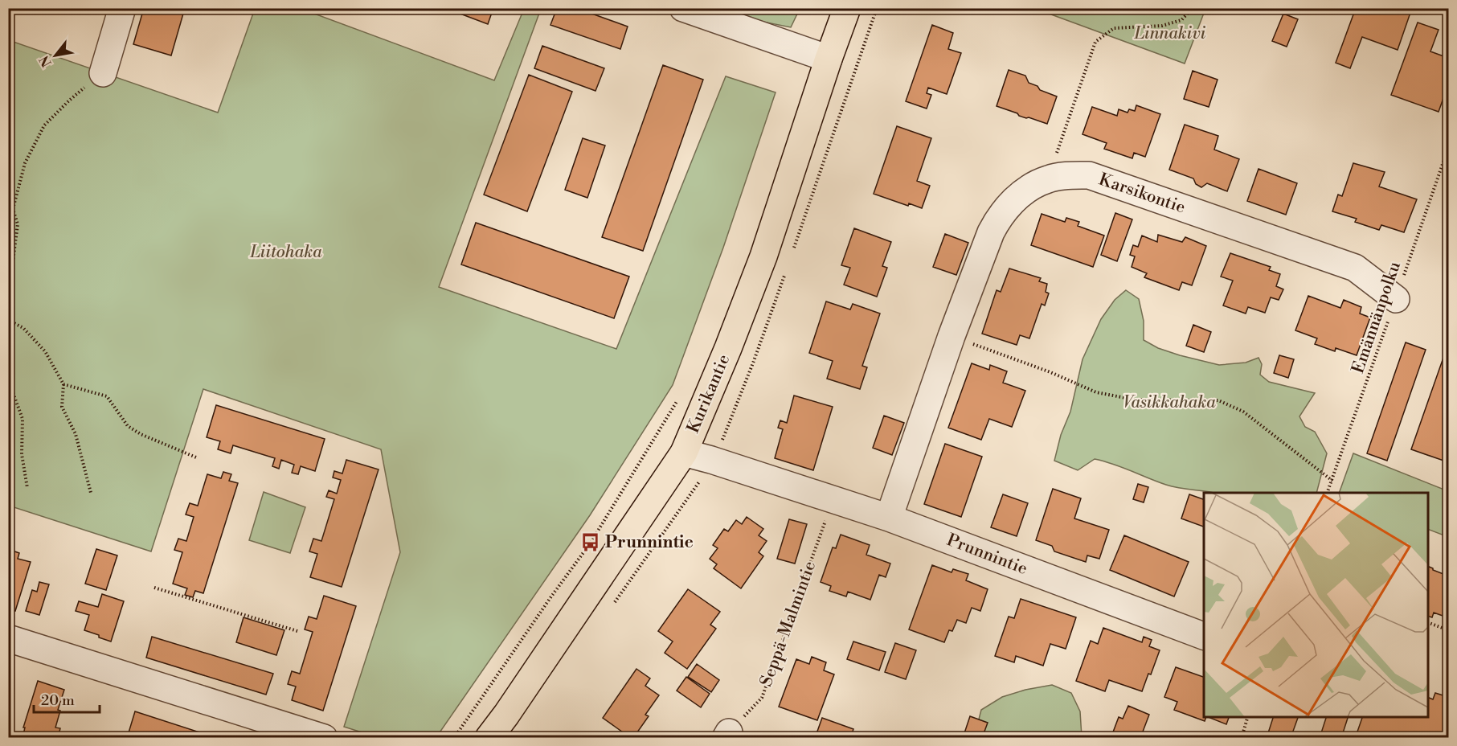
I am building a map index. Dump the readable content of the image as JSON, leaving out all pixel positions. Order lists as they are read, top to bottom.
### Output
{
  "streets": {
    "main road": ["Kurikantie"],
    "street": ["Karsikontie", "Prunnintie"],
    "path": ["Emännänpolku", "Seppä-Malmintie"]
  },
  "crossings": [
    ["Karsikontie", "Emännänpolku"],
    ["Karsikontie", "Prunnintie"],
    ["Kurikantie", "Prunnintie"],
    ["Prunnintie", "Seppä-Malmintie"]
  ],
  "parks": ["Linnakivi", "Liitohaka", "Vasikkahaka"],
  "places": {
    "bus stop": ["Prunnintie"]
  },
  "scale_bar": "20 m",
  "north": "bottom left"
}
